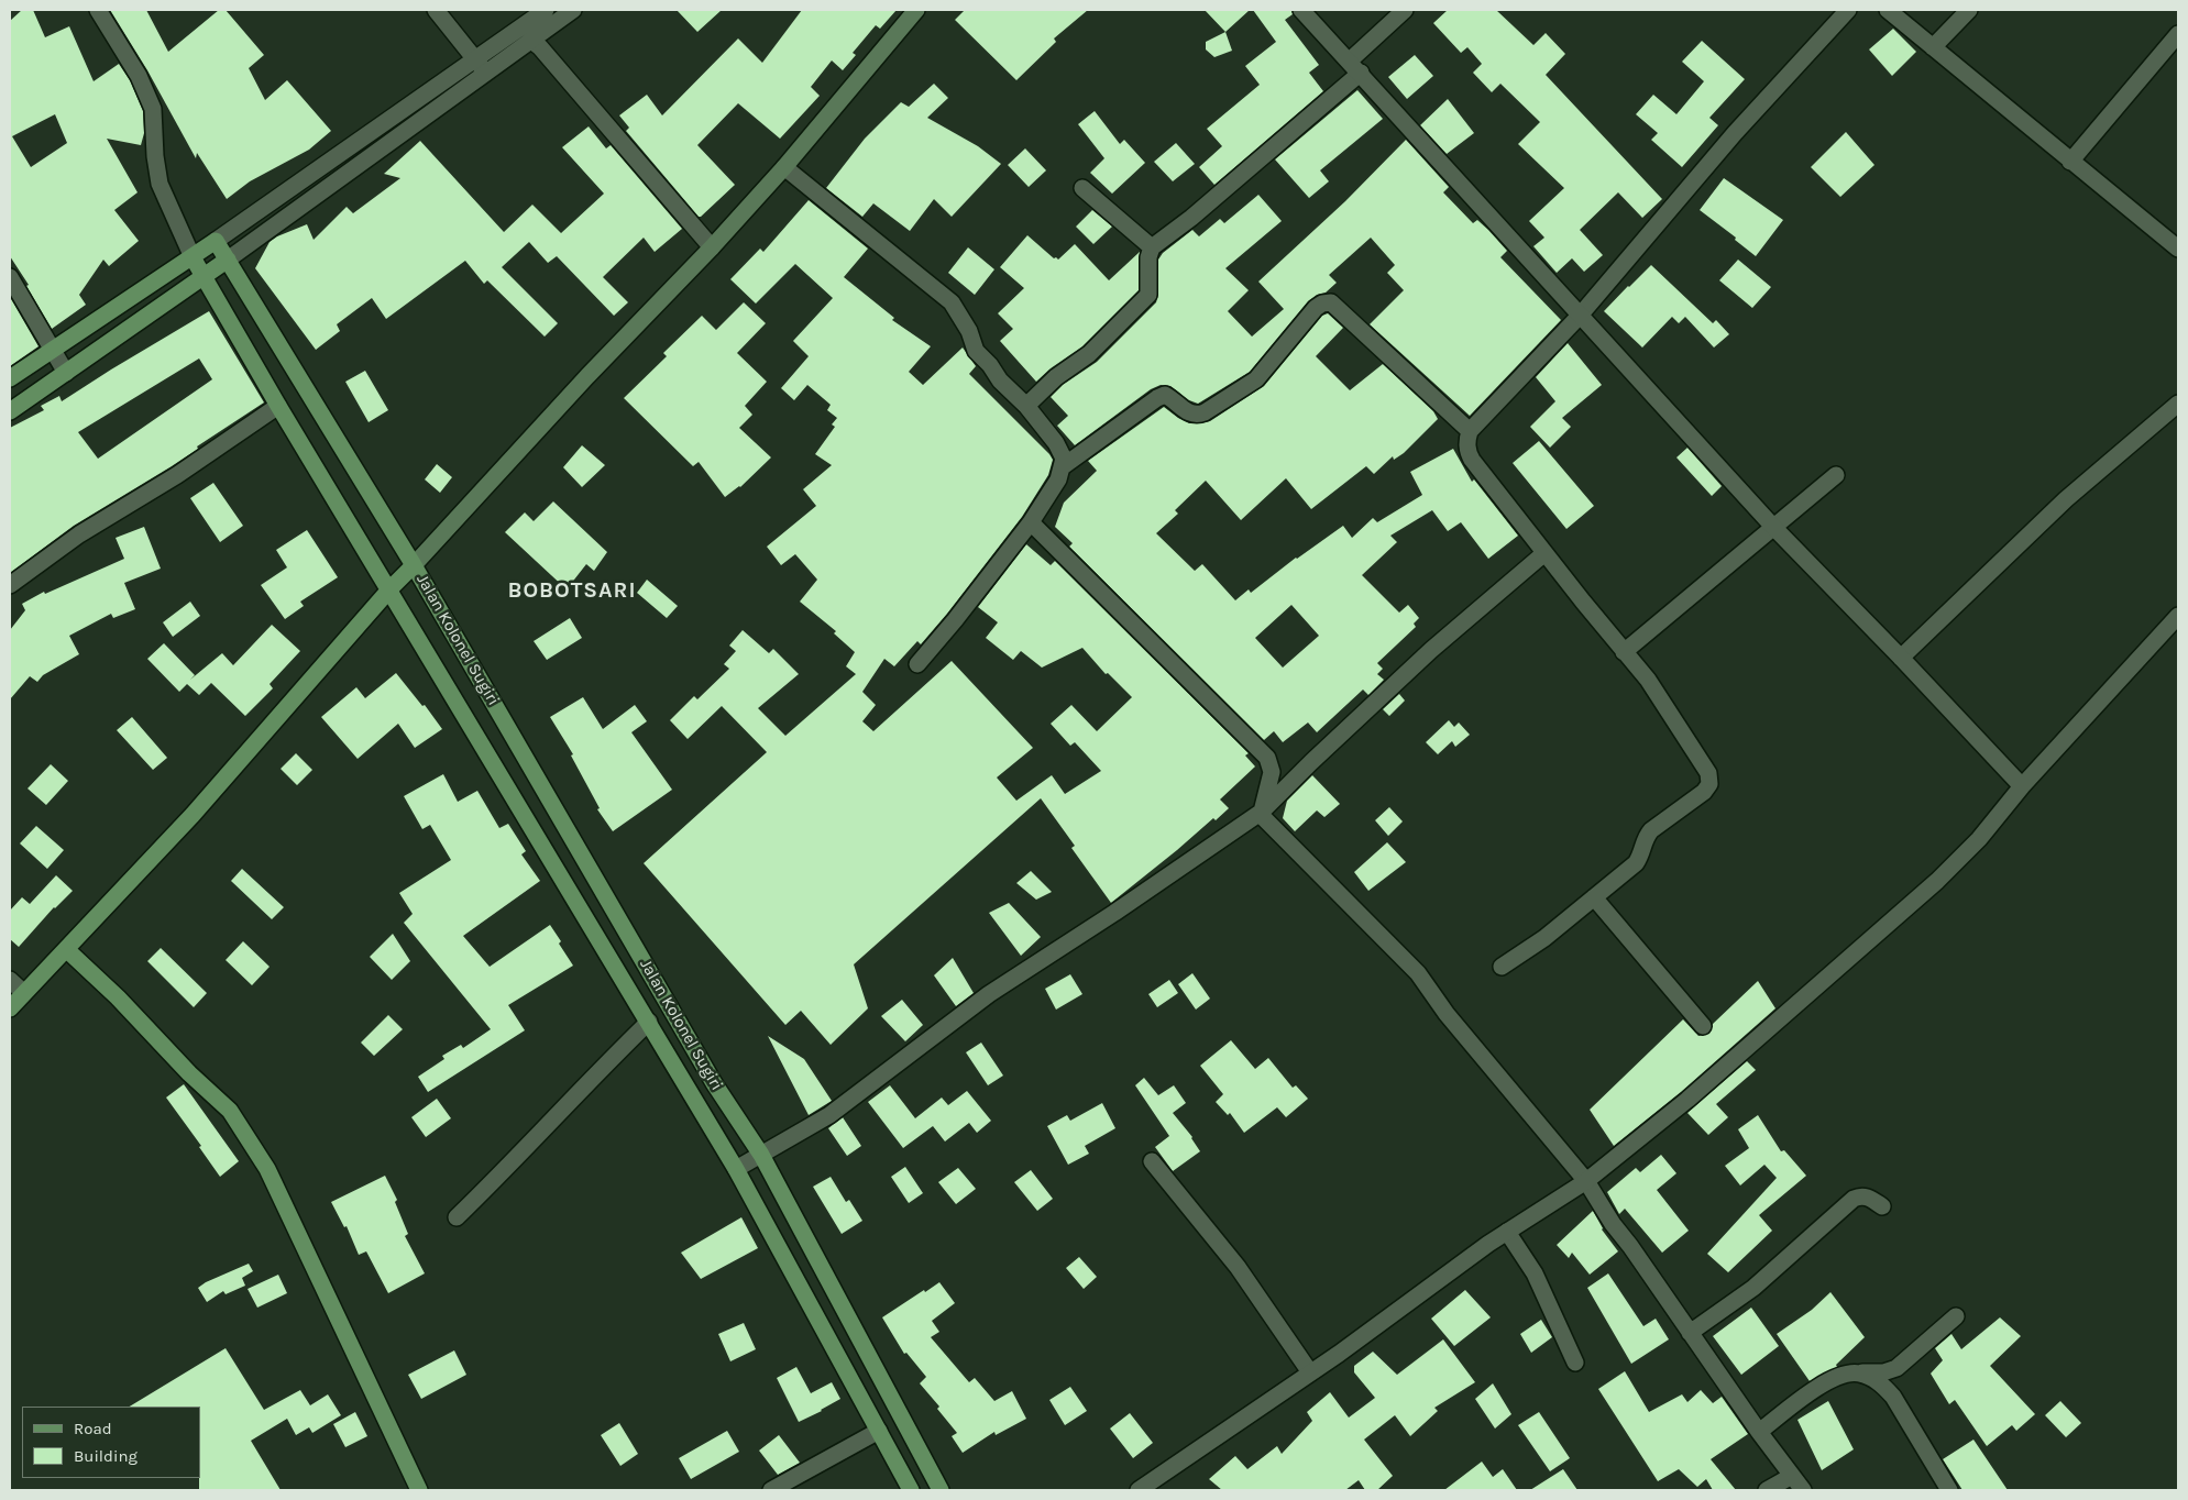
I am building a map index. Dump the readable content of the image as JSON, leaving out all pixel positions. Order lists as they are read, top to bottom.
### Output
{
  "streets": {
    "main road": ["Jalan Kolonel Sugiri"]
  },
  "districts": ["BOBOTSARI"],
  "legend": ["Road", "Building"]
}
